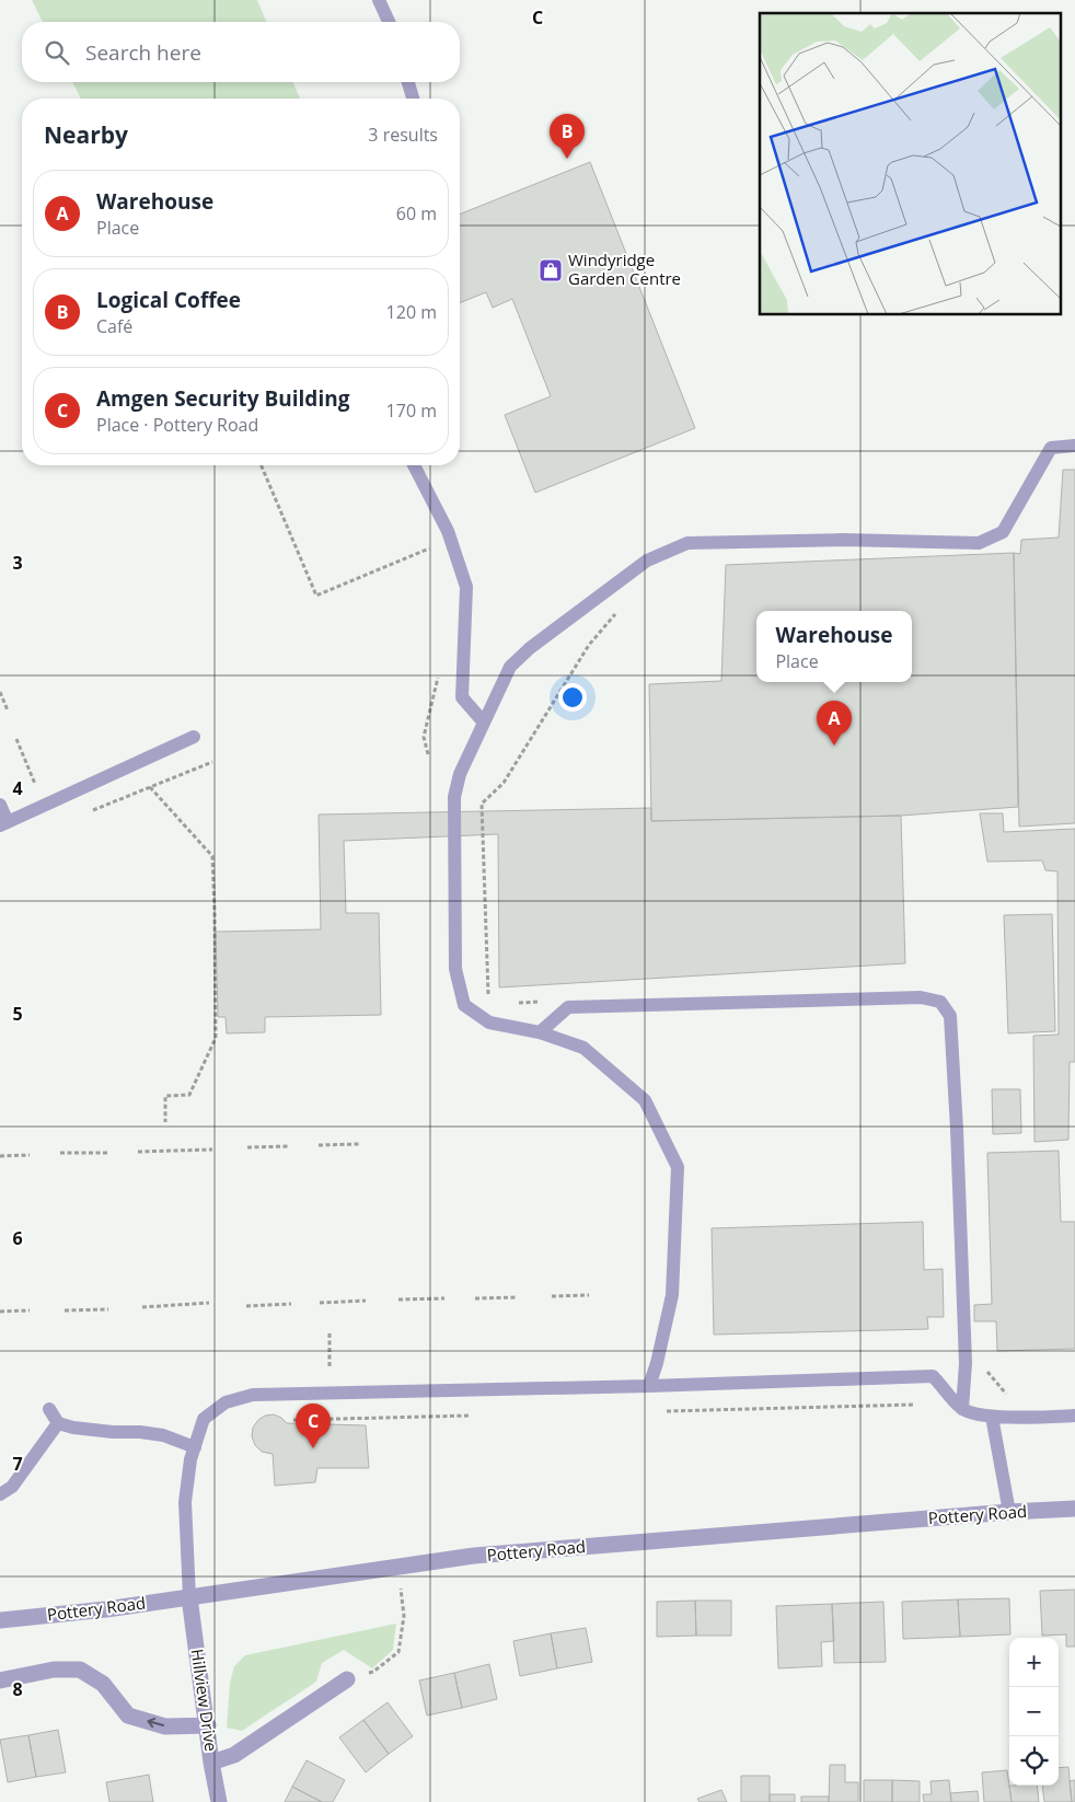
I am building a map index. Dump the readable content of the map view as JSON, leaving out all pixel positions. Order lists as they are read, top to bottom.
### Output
{
  "streets": {
    "street": ["Pottery Road", "Hillview Drive"]
  },
  "crossings": [
    ["Pottery Road", "Hillview Drive"]
  ],
  "places": {
    "shop": ["Windyridge Garden Centre"]
  },
  "page": {
    "search": "Search here",
    "heading": ["Nearby", "3 results"],
    "pins": ["B", "A", "C"],
    "list": [
      {
        "mark": "A",
        "name": "Warehouse",
        "note": "Place",
        "value": "60 m"
      },
      {
        "mark": "B",
        "name": "Logical Coffee",
        "note": "Café",
        "value": "120 m"
      },
      {
        "mark": "C",
        "name": "Amgen Security Building",
        "note": "Place · Pottery Road",
        "value": "170 m"
      }
    ],
    "popup": ["Warehouse", "Place"],
    "map_buttons": ["+", "−"]
  },
  "grid": {
    "columns": ["C"],
    "rows": [
      "3",
      "4",
      "5",
      "6",
      "7",
      "8"
    ]
  }
}
